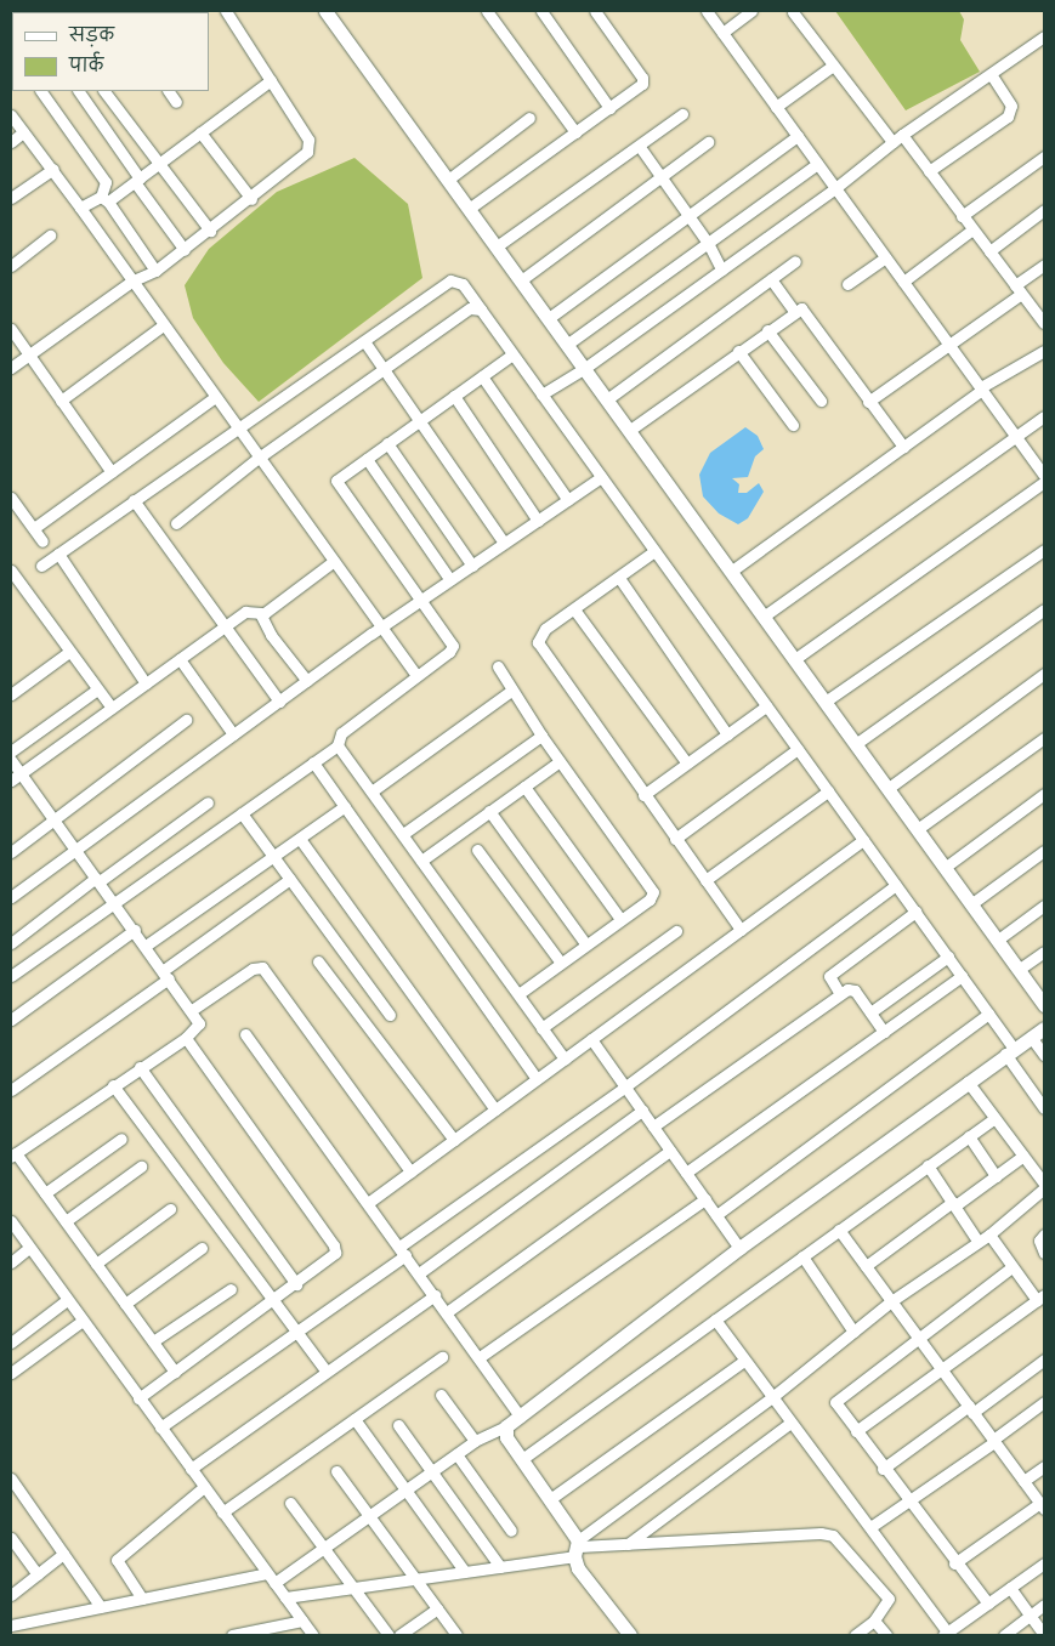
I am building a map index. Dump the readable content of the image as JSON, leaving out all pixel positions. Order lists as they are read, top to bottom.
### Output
{
  "legend": ["सड़क", "पार्क"]
}
